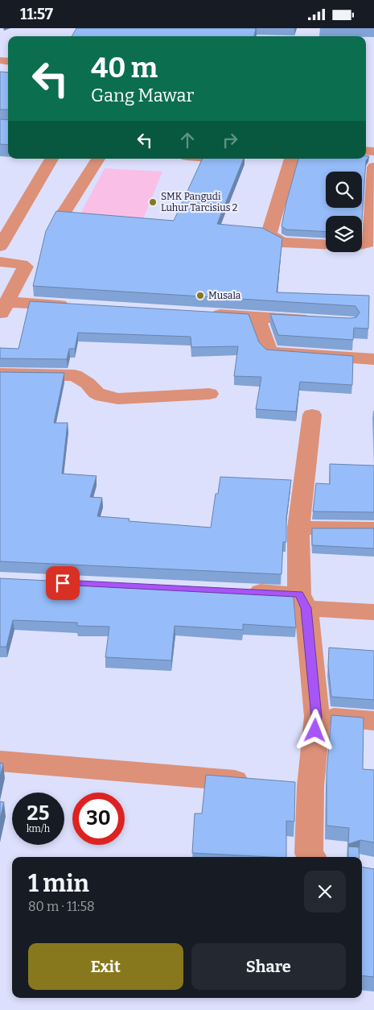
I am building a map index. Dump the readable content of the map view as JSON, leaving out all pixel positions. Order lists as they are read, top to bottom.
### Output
{
  "places": ["SMK Pangudi Luhur Tarcisius 2", "Musala"],
  "page": {
    "status": "11:57",
    "turn": ["40 m", "Gang Mawar"],
    "speed": "25 km/h",
    "limit": "30",
    "heading": ["1 min", "80 m · 11:58"],
    "buttons": ["Exit", "Share"]
  }
}
